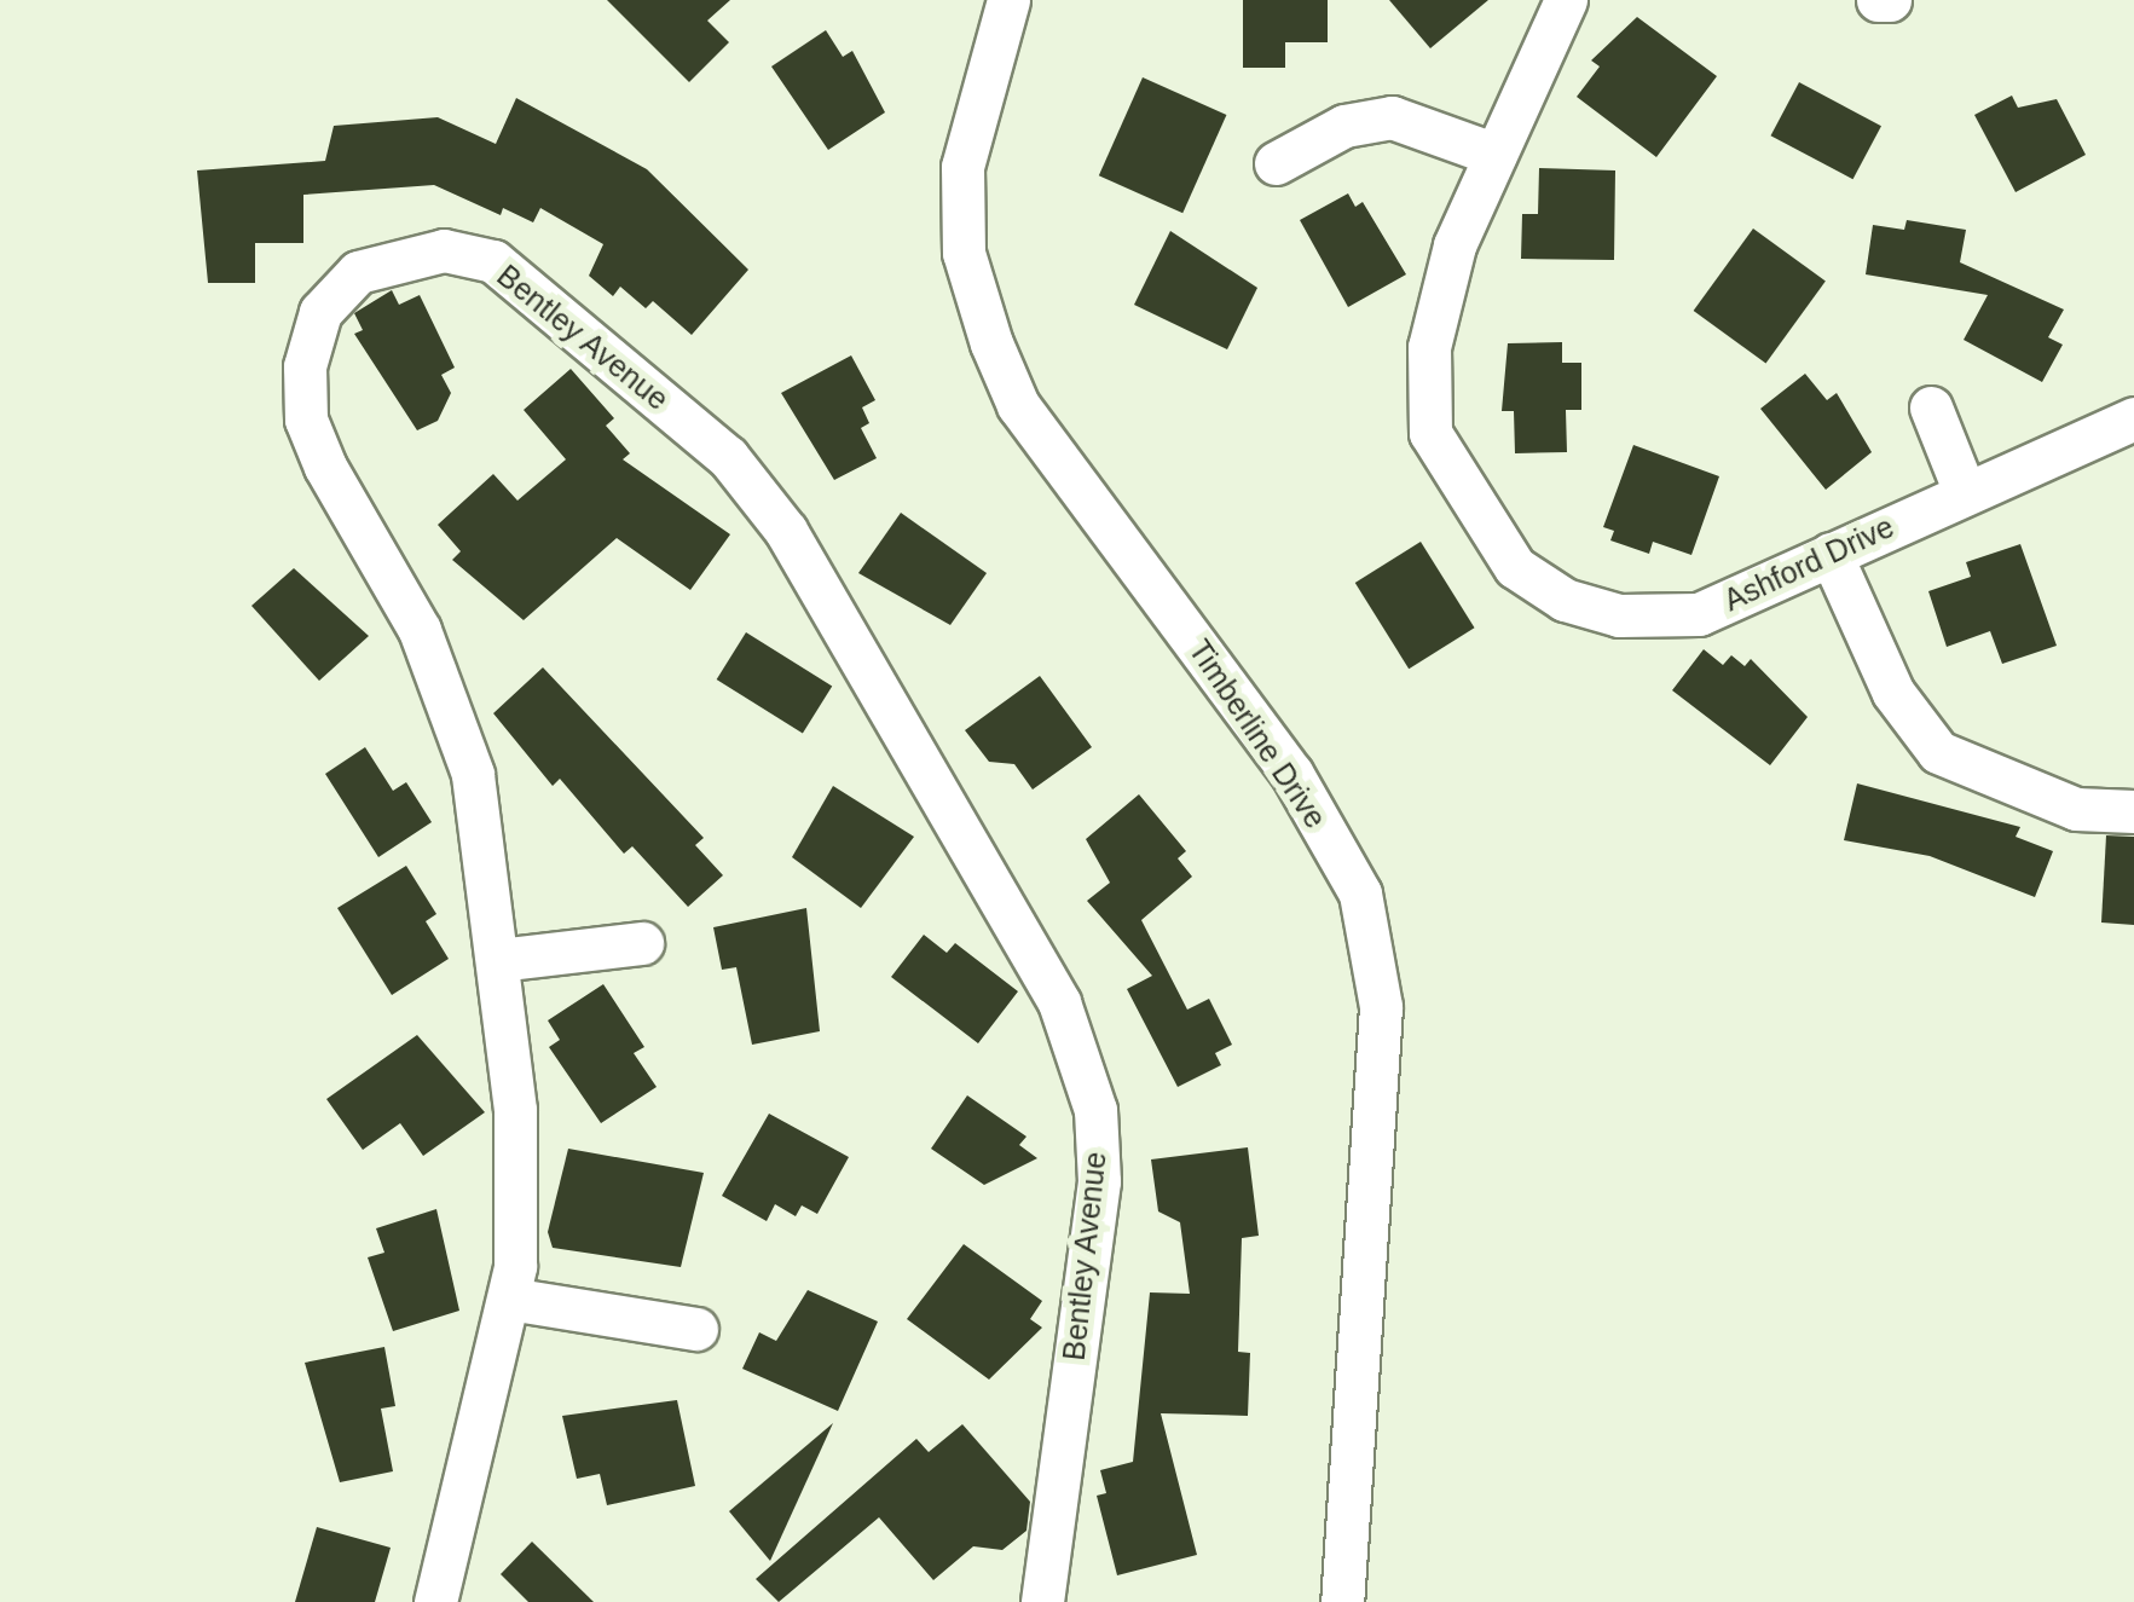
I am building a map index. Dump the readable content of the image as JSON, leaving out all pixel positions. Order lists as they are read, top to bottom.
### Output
{
  "streets": {
    "street": ["Bentley Avenue", "Ashford Drive", "Timberline Drive"]
  }
}
